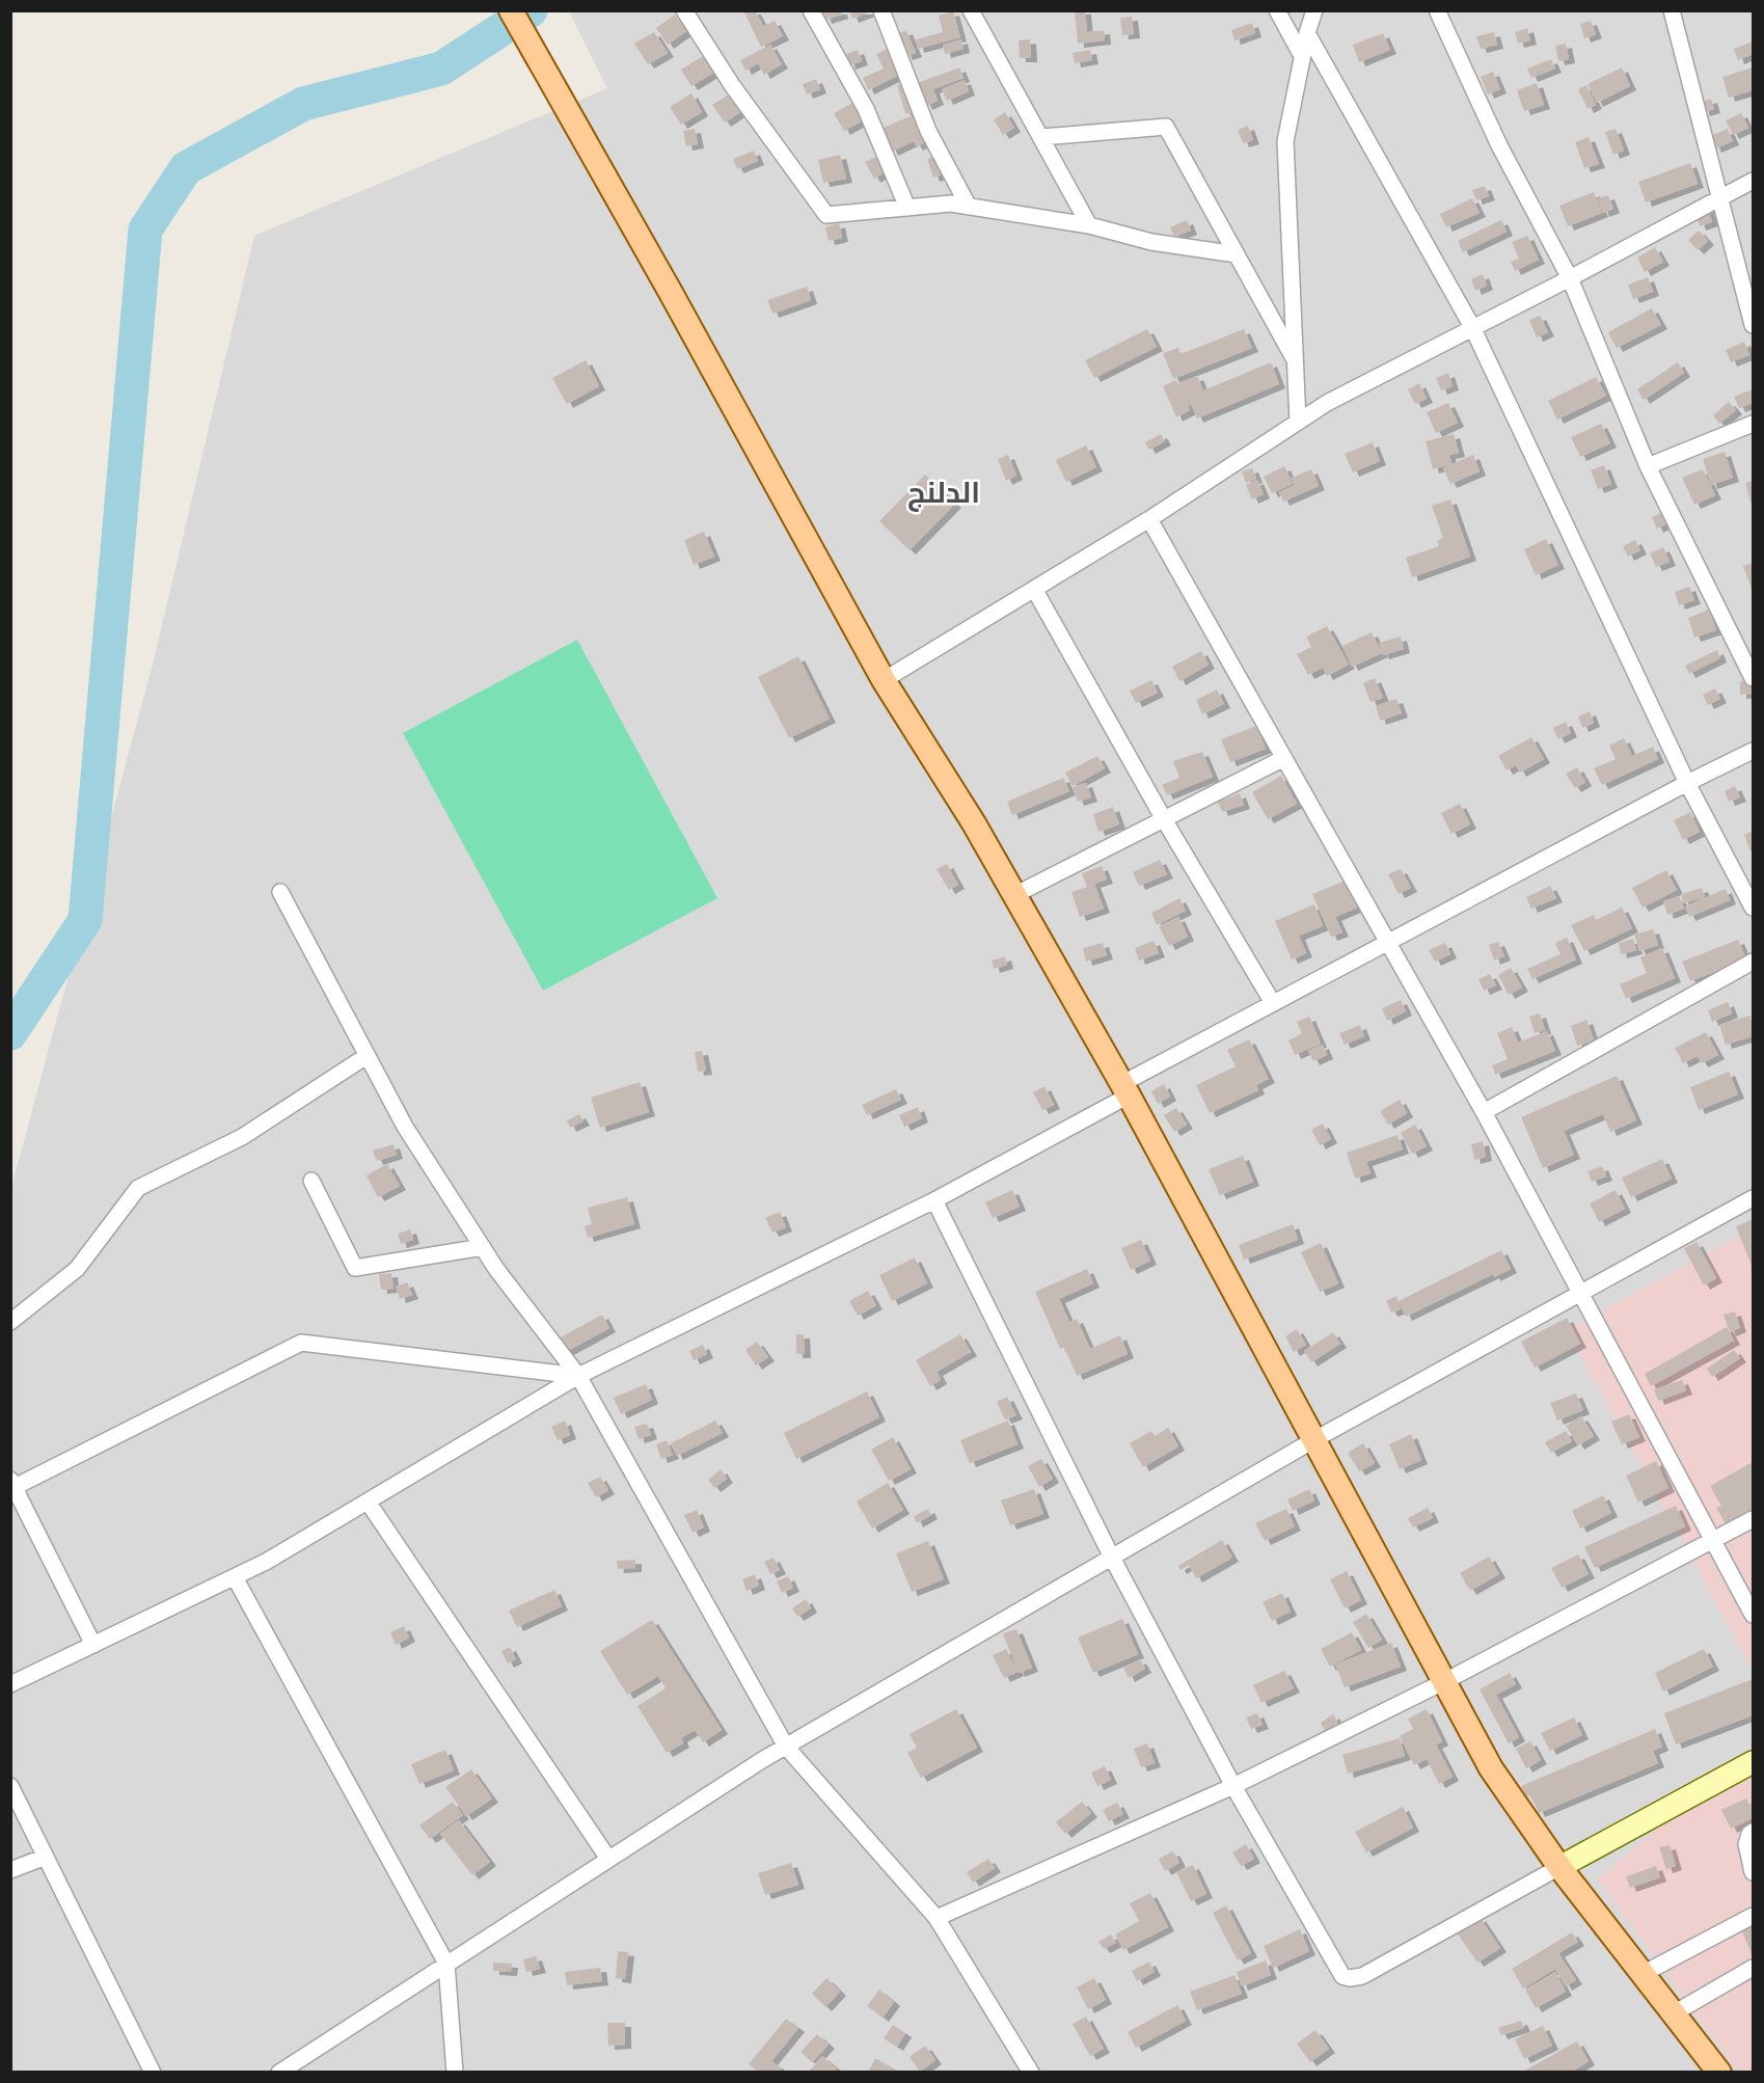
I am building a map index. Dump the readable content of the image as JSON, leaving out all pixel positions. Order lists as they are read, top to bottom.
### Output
{
  "districts": ["الدلنج"]
}
